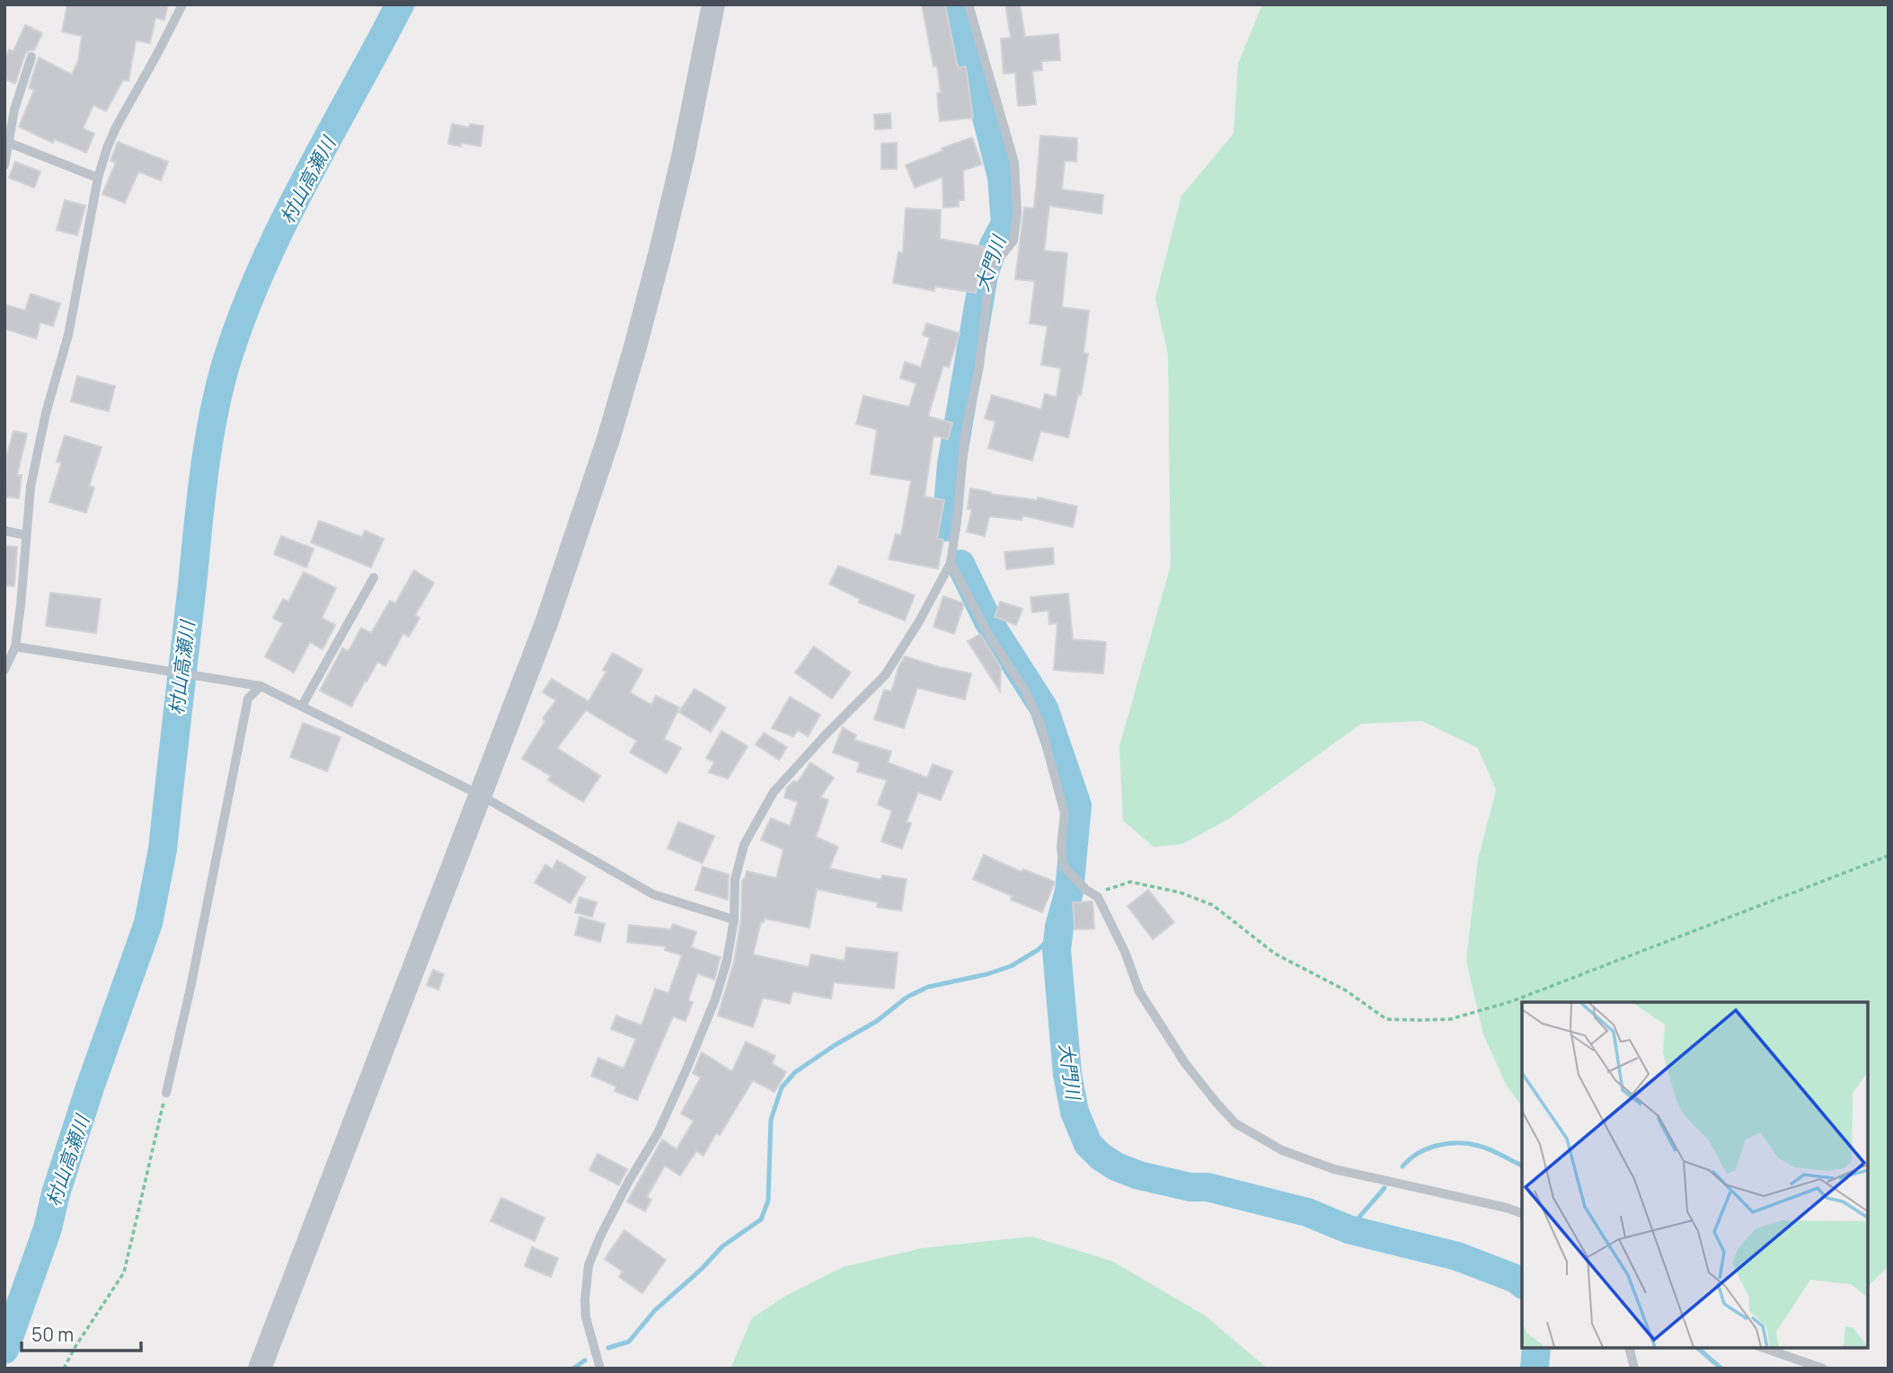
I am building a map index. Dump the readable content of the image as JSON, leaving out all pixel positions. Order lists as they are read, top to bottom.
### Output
{
  "water": ["村山高瀬川", "大門川"],
  "scale_bar": "50 m"
}
